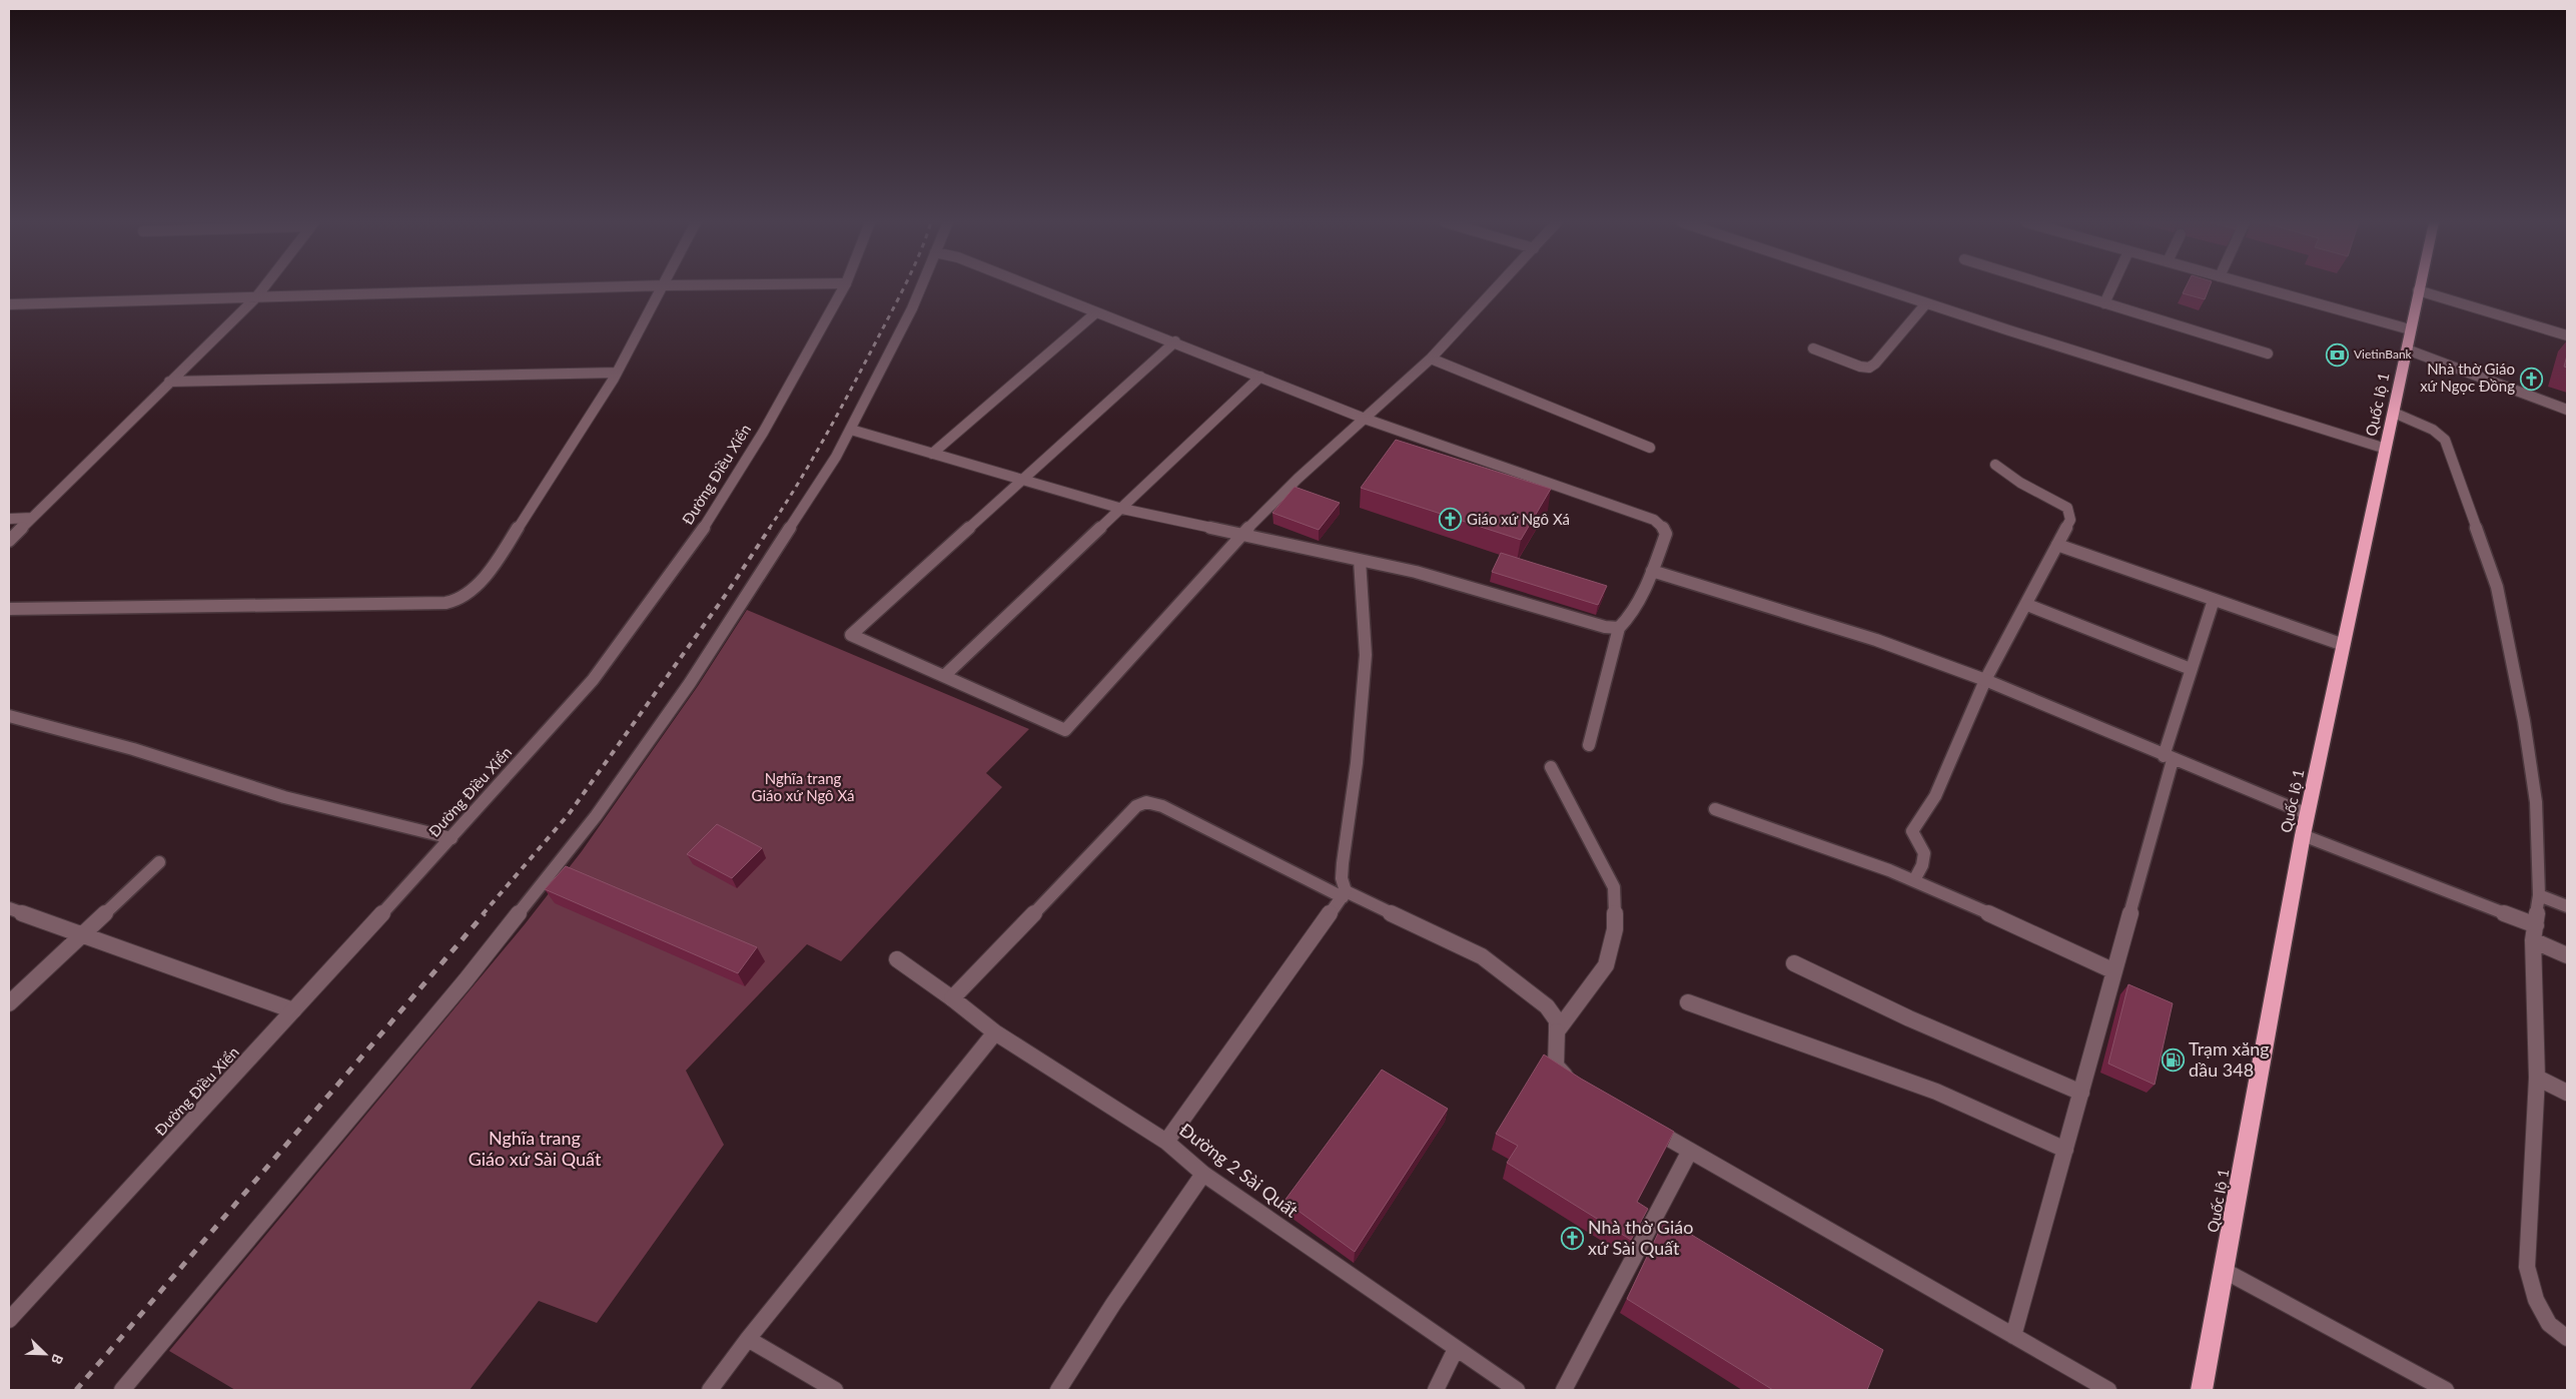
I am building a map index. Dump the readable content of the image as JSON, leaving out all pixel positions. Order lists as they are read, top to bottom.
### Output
{
  "streets": {
    "highway": ["Quốc lộ 1"],
    "street": ["Đường Điều Xiển", "Đường 2 Sài Quất"]
  },
  "parks": ["Nghĩa trang Giáo xứ Ngô Xá", "Nghĩa trang Giáo xứ Sài Quất"],
  "places": {
    "bank": ["VietinBank"],
    "church": ["Nhà thờ Giáo xứ Ngọc Đồng", "Giáo xứ Ngô Xá", "Nhà thờ Giáo xứ Sài Quất"],
    "fuel station": ["Trạm xăng dầu 348"]
  },
  "north": "bottom right"
}
